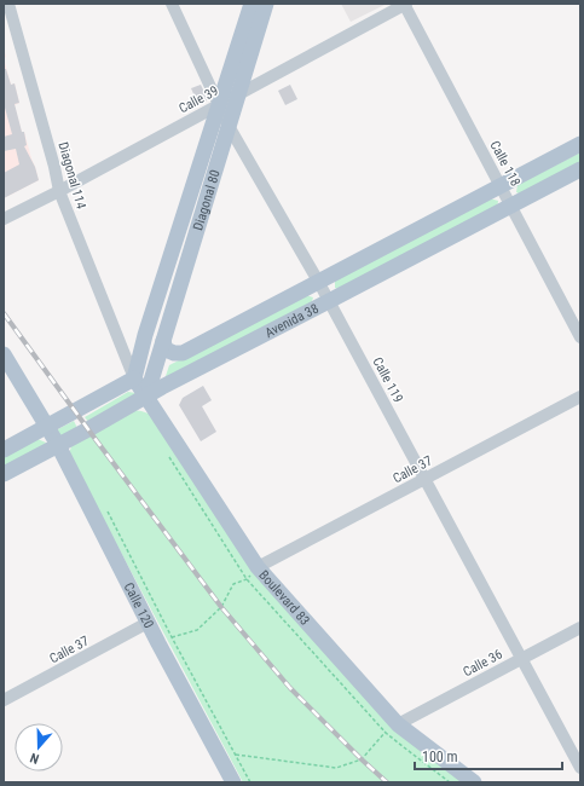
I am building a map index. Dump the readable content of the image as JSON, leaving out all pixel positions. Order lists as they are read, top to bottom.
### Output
{
  "streets": {
    "main road": [
      "Diagonal 80",
      "Avenida 38",
      "Boulevard 83",
      "Calle 120"
    ],
    "street": [
      "Calle 39",
      "Calle 118",
      "Diagonal 114",
      "Calle 119",
      "Calle 37",
      "Calle 36"
    ]
  },
  "crossings": [
    ["Calle 39", "Calle 118"],
    ["Calle 39", "Diagonal 114"],
    ["Calle 39", "Diagonal 80"],
    ["Calle 39", "Calle 119"],
    ["Calle 118", "Avenida 38"],
    ["Diagonal 114", "Diagonal 80"],
    ["Diagonal 114", "Boulevard 83"],
    ["Diagonal 80", "Avenida 38"],
    ["Diagonal 80", "Calle 119"],
    ["Diagonal 80", "Boulevard 83"],
    ["Avenida 38", "Calle 119"],
    ["Avenida 38", "Boulevard 83"],
    ["Avenida 38", "Calle 120"],
    ["Calle 119", "Calle 37"],
    ["Calle 119", "Calle 36"],
    ["Calle 37", "Boulevard 83"],
    ["Calle 37", "Calle 120"],
    ["Boulevard 83", "Calle 36"]
  ],
  "scale_bar": "100 m",
  "north": "bottom"
}
